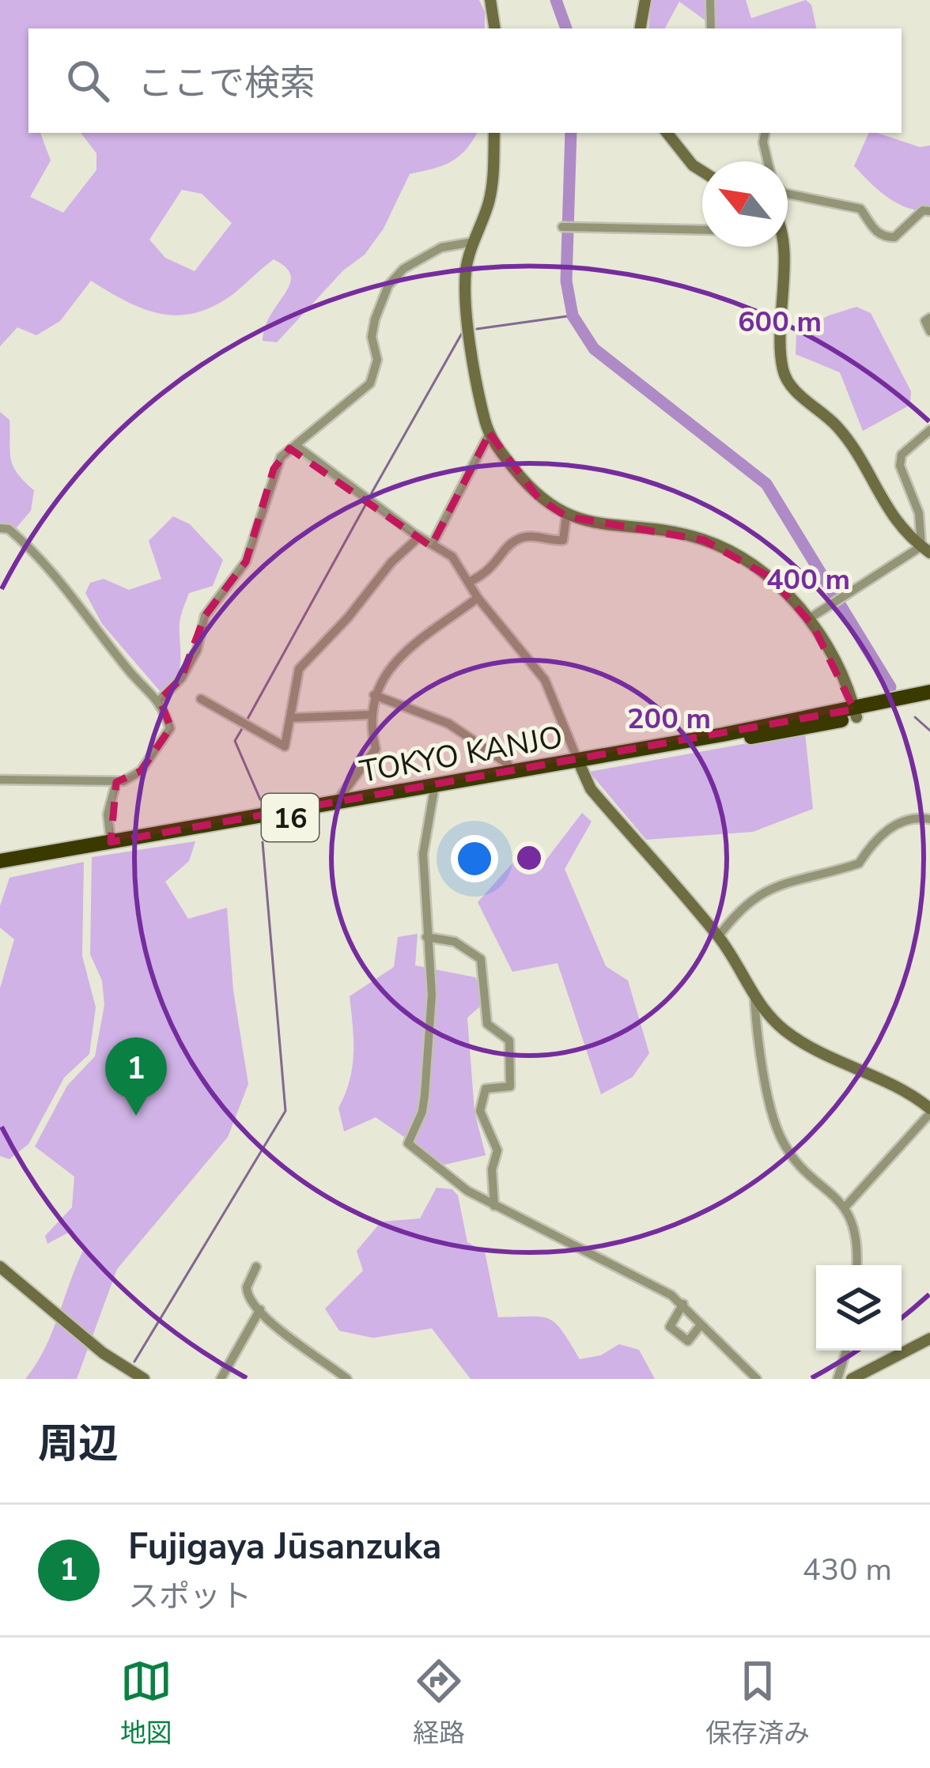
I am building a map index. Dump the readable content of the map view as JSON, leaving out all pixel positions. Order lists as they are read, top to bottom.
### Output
{
  "streets": {
    "highway": ["TOKYO KANJO", "16"]
  },
  "north": "top left",
  "page": {
    "search": "ここで検索",
    "pins": "1",
    "heading": "周辺",
    "list": [
      {
        "mark": "1",
        "name": "Fujigaya Jūsanzuka",
        "note": "スポット",
        "value": "430 m"
      }
    ],
    "nav": ["地図", "経路", "保存済み"]
  },
  "rings": ["600 m", "400 m", "200 m"]
}
